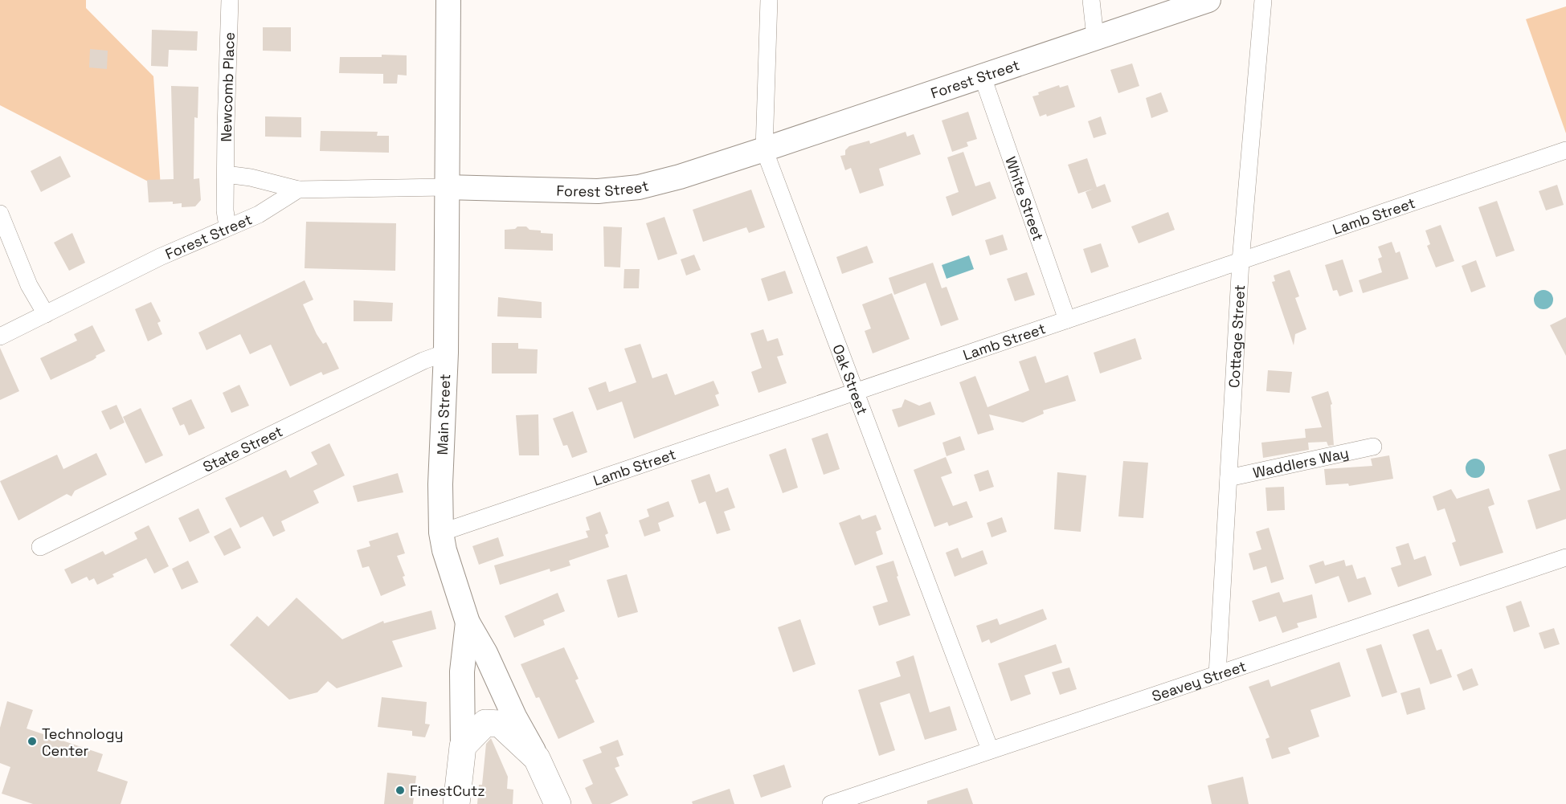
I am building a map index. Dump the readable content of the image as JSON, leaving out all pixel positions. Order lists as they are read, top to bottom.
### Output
{
  "streets": {
    "main road": ["Forest Street", "Main Street"],
    "street": [
      "Newcomb Place",
      "White Street",
      "Lamb Street",
      "Cottage Street",
      "Oak Street",
      "State Street",
      "Waddlers Way",
      "Seavey Street"
    ]
  },
  "crossings": [
    ["Forest Street", "Newcomb Place"],
    ["Forest Street", "White Street"],
    ["Forest Street", "Oak Street"],
    ["Forest Street", "Main Street"],
    ["White Street", "Lamb Street"],
    ["Lamb Street", "Cottage Street"],
    ["Lamb Street", "Oak Street"],
    ["Lamb Street", "Main Street"],
    ["Cottage Street", "Waddlers Way"],
    ["Cottage Street", "Seavey Street"],
    ["Oak Street", "Seavey Street"],
    ["Main Street", "State Street"]
  ],
  "places": ["Technology Center", "FinestCutz"]
}
